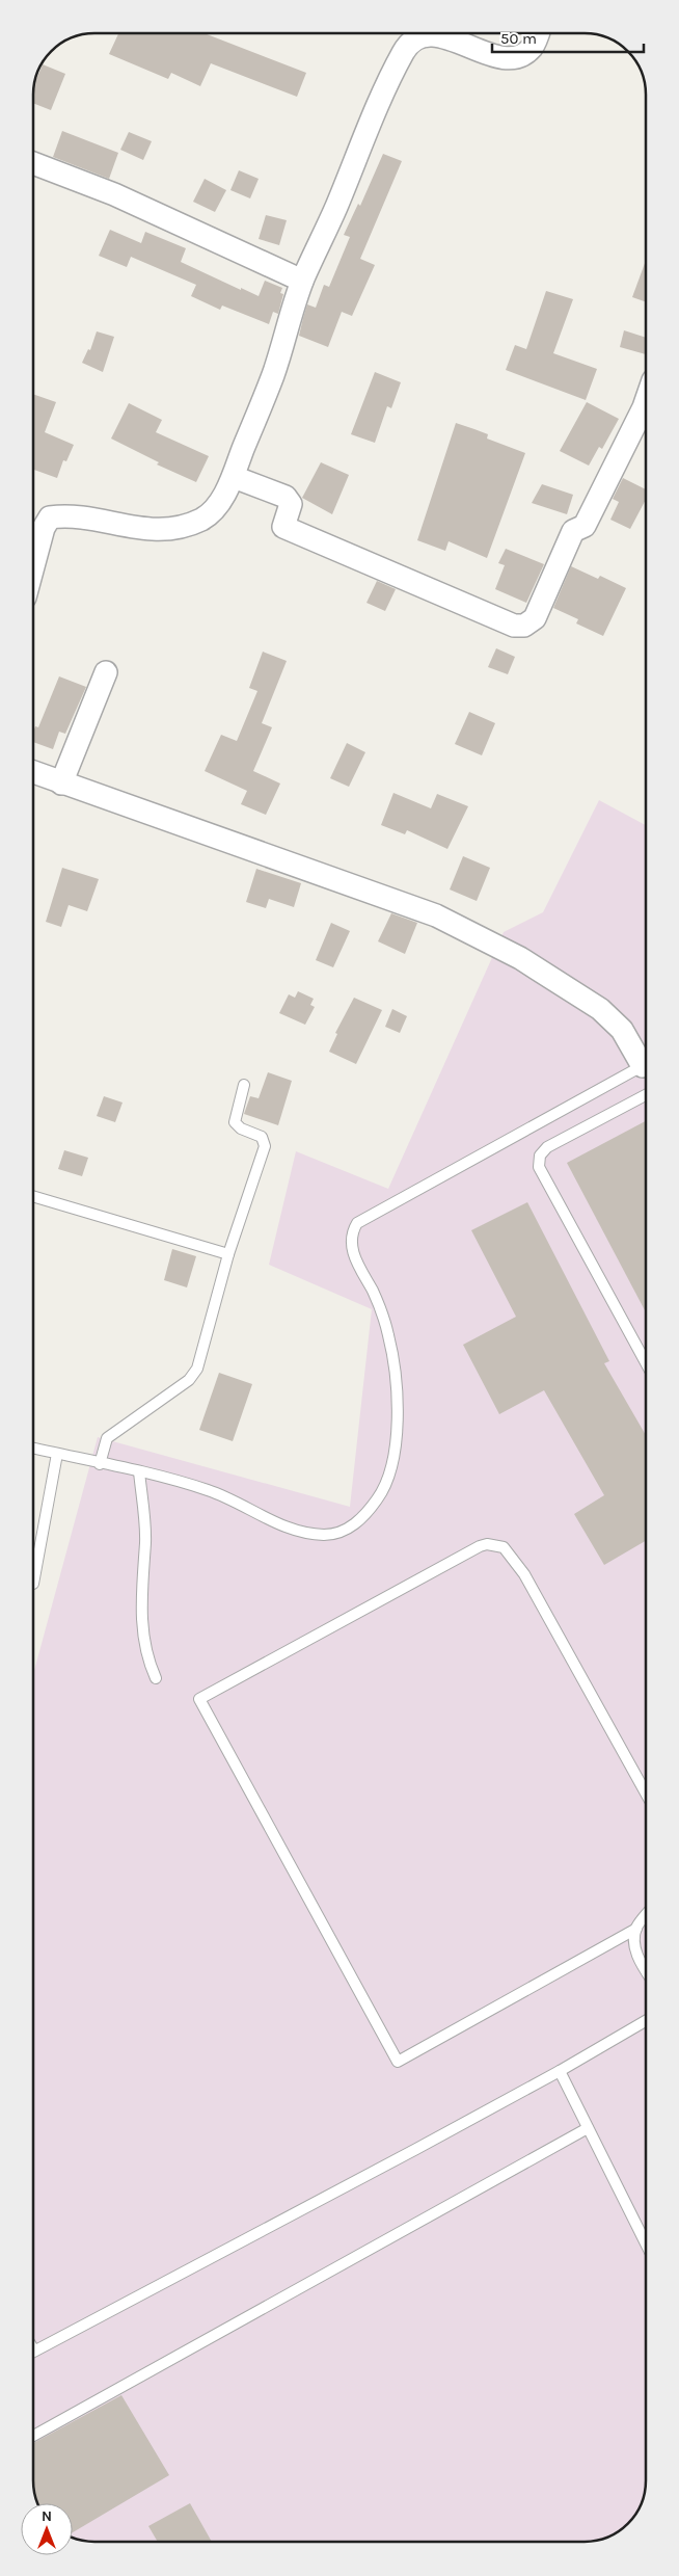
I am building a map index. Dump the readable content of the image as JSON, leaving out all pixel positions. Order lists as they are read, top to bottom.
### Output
{
  "scale_bar": "50 m",
  "north": "top"
}
